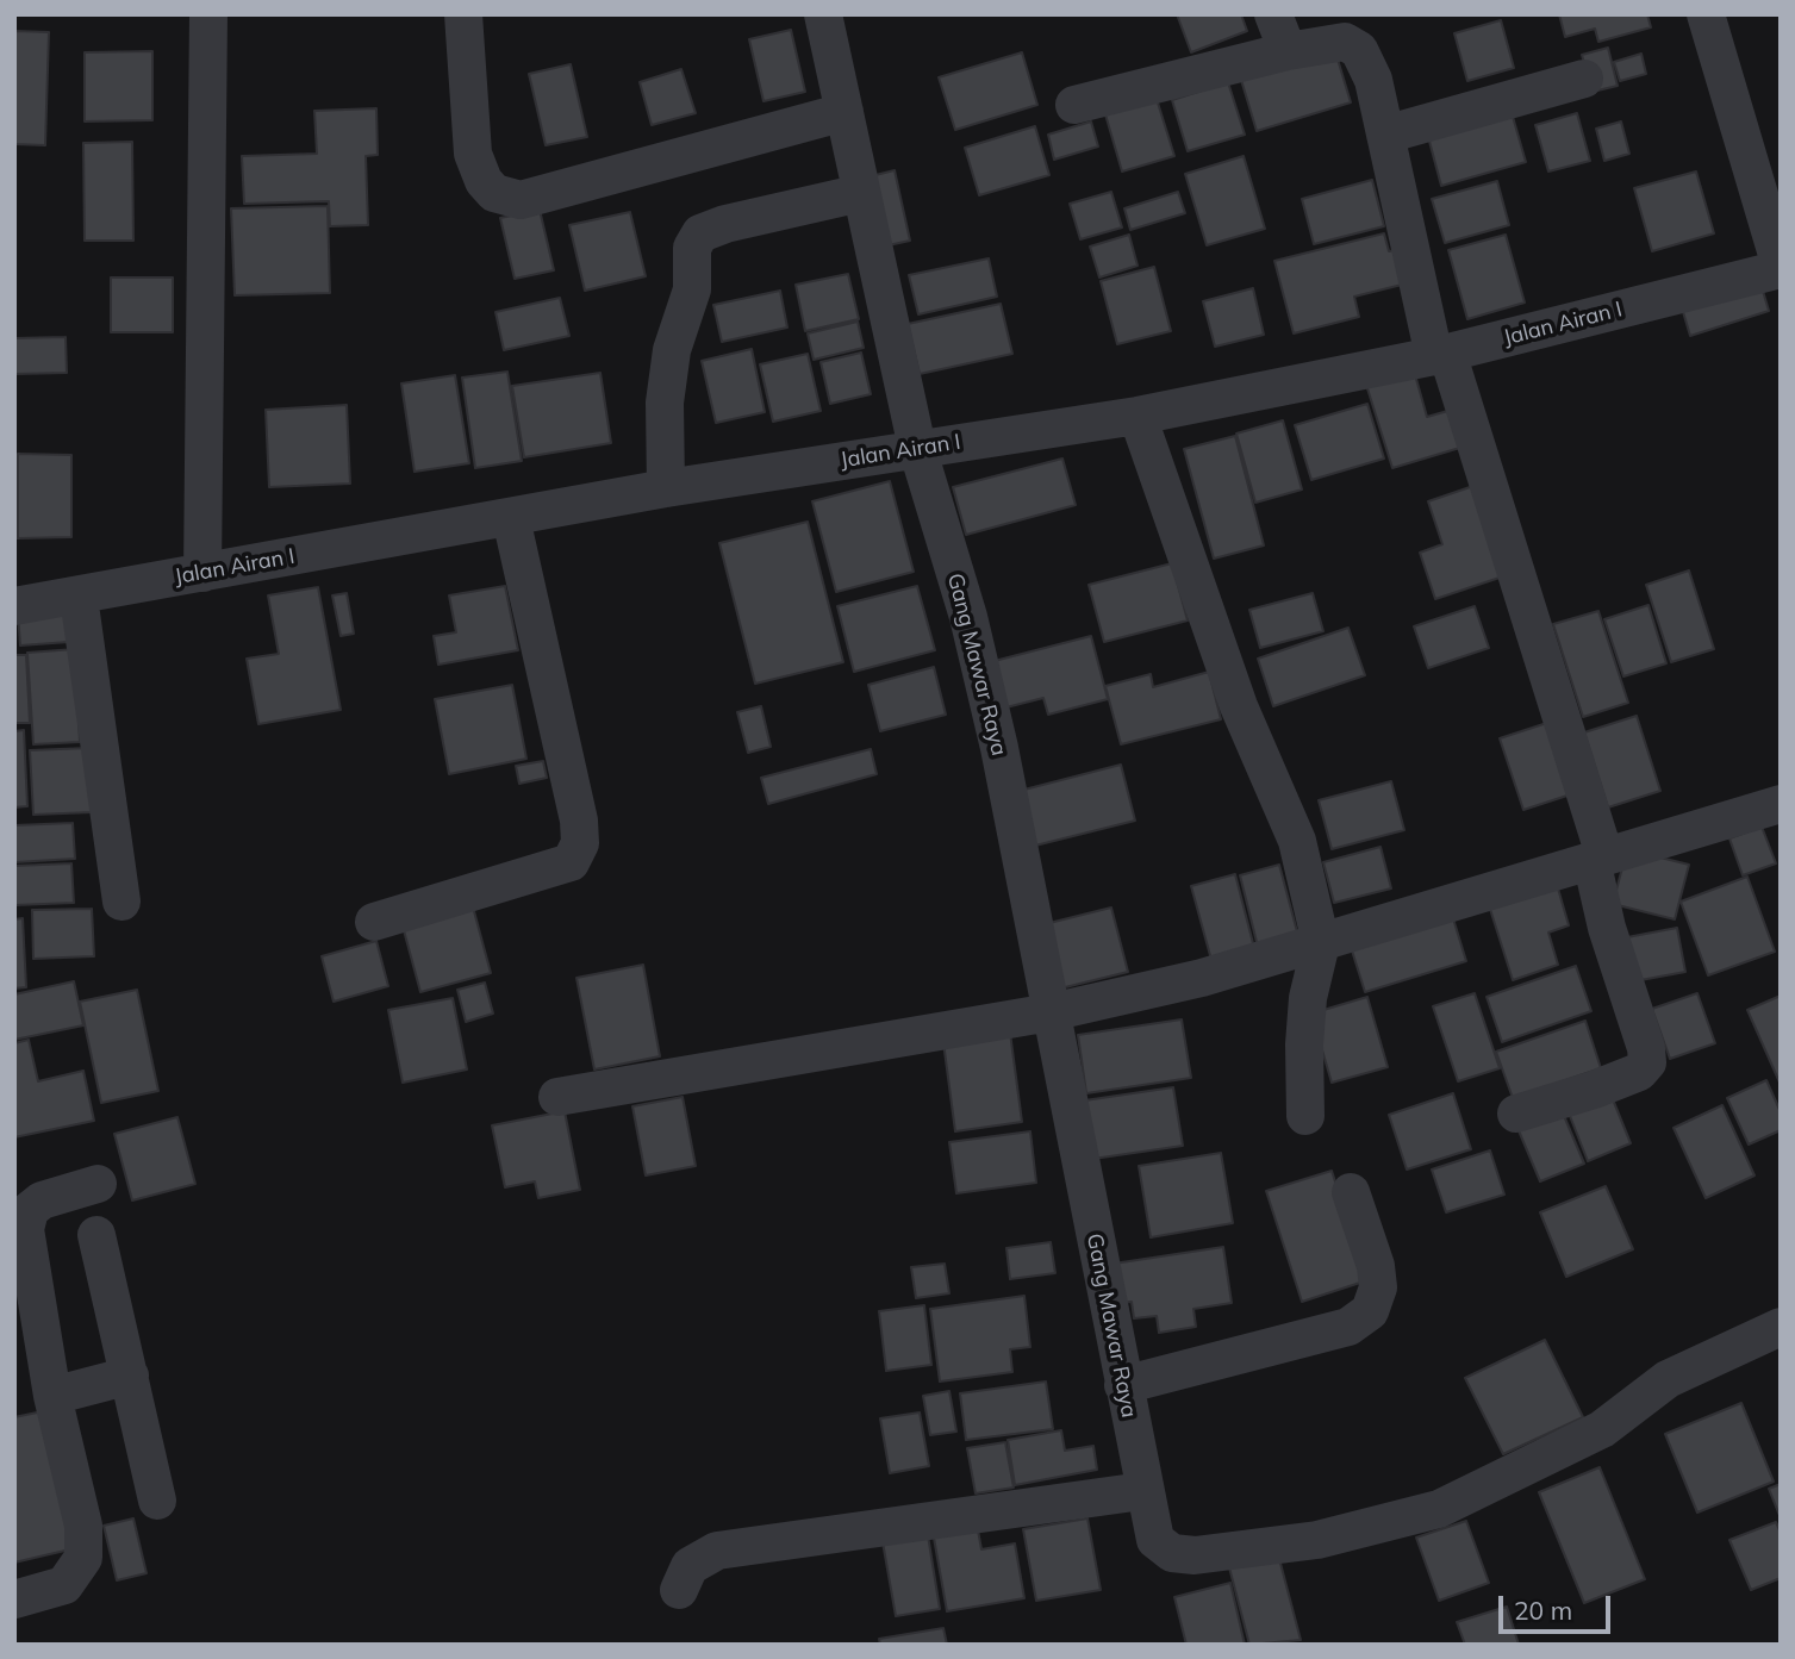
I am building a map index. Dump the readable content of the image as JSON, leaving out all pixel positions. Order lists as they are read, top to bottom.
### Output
{
  "streets": {
    "street": ["Jalan Airan I", "Gang Mawar Raya"]
  },
  "crossings": [
    ["Jalan Airan I", "Gang Mawar Raya"]
  ],
  "scale_bar": "20 m"
}
